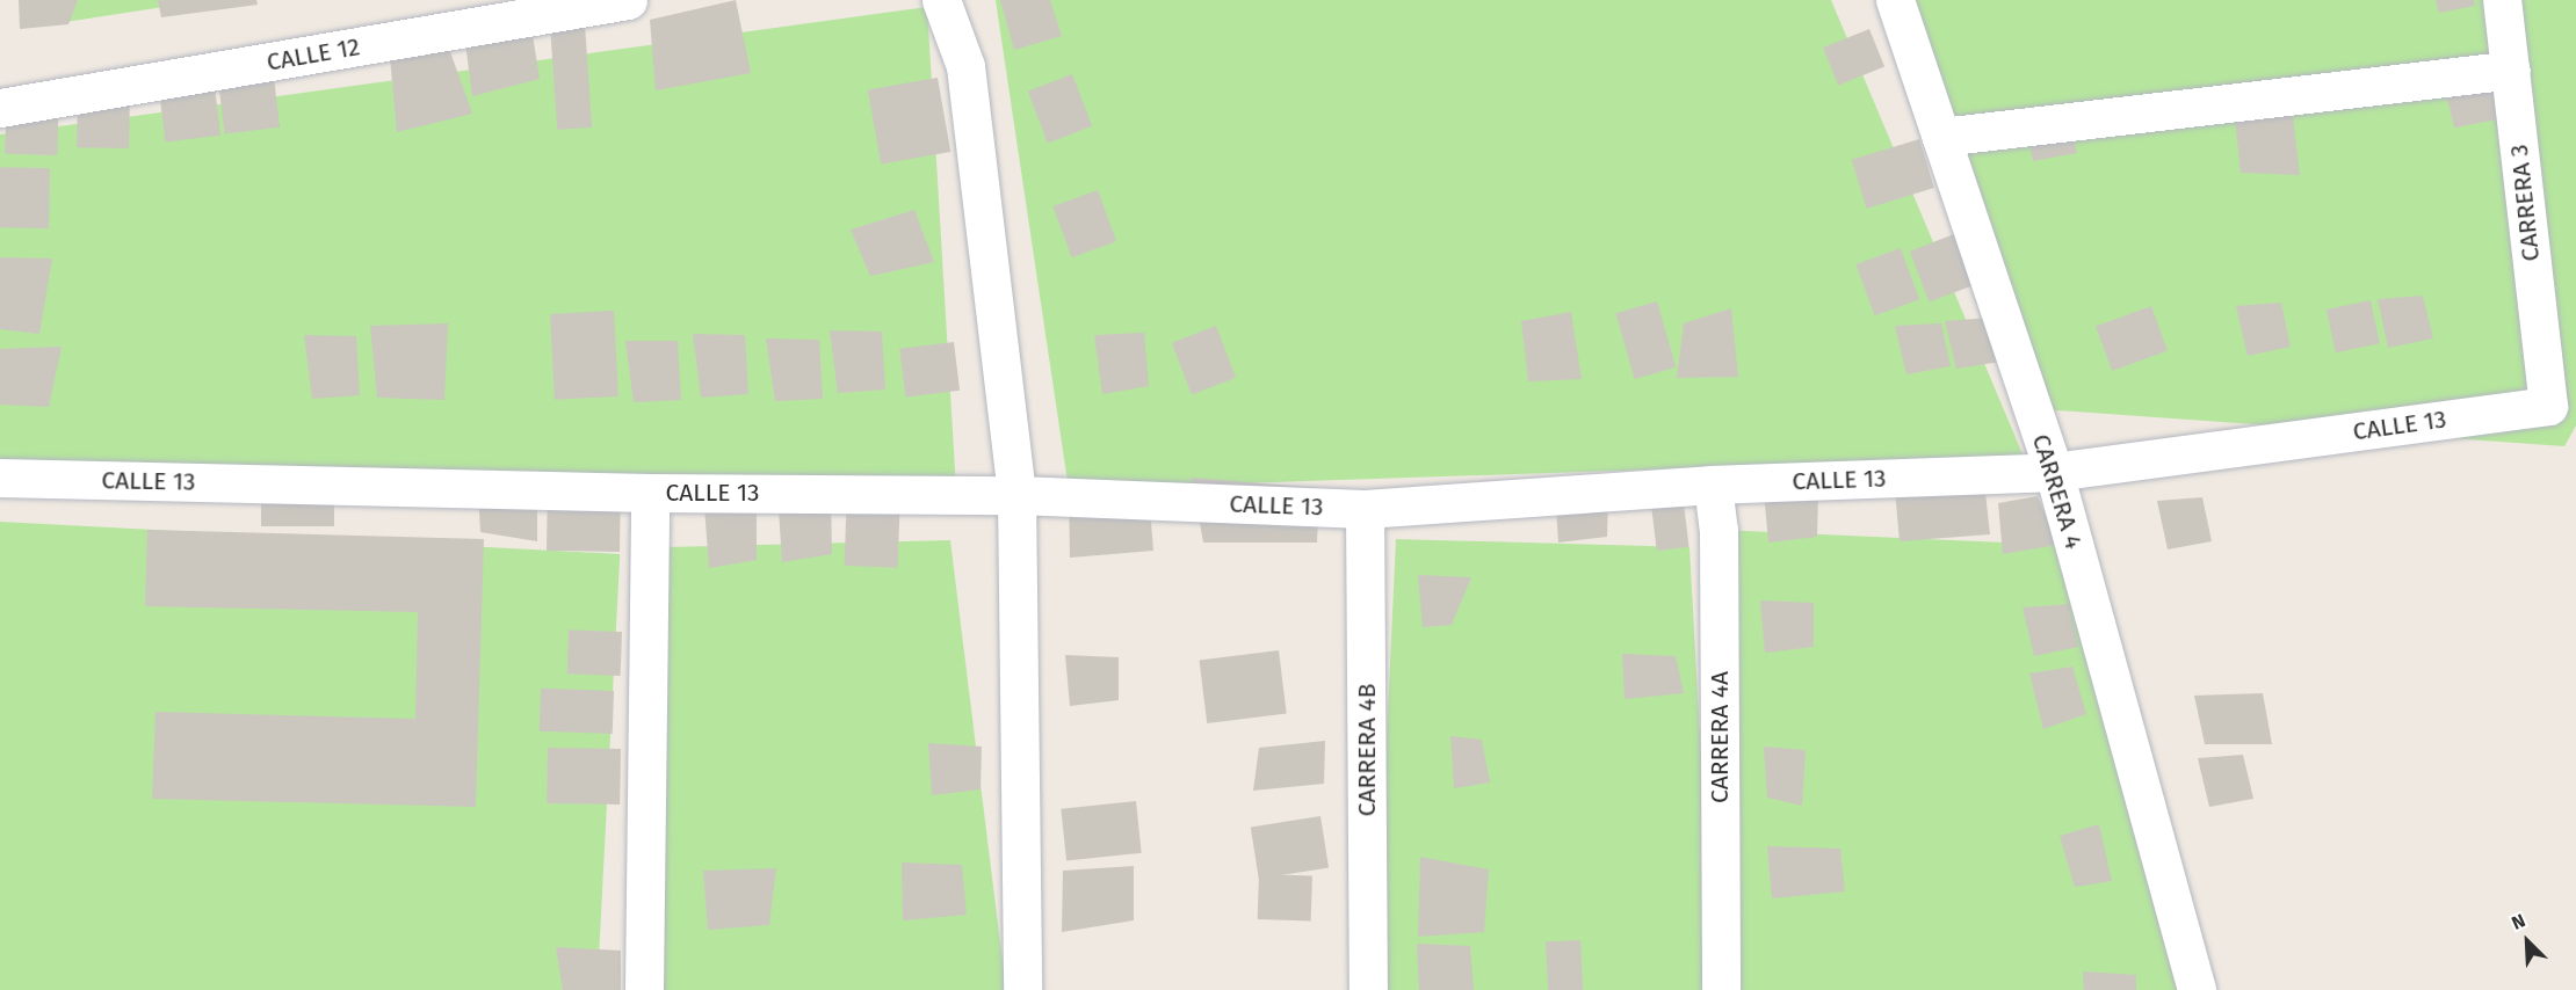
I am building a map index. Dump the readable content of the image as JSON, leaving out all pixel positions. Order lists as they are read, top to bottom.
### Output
{
  "streets": {
    "street": [
      "CALLE 12",
      "CARRERA 3",
      "CALLE 13",
      "CARRERA 4",
      "CARRERA 4A",
      "CARRERA 4B"
    ]
  },
  "crossings": [
    ["CARRERA 3", "CALLE 13"],
    ["CALLE 13", "CARRERA 4"],
    ["CALLE 13", "CARRERA 4A"],
    ["CALLE 13", "CARRERA 4B"]
  ],
  "north": "top left"
}
